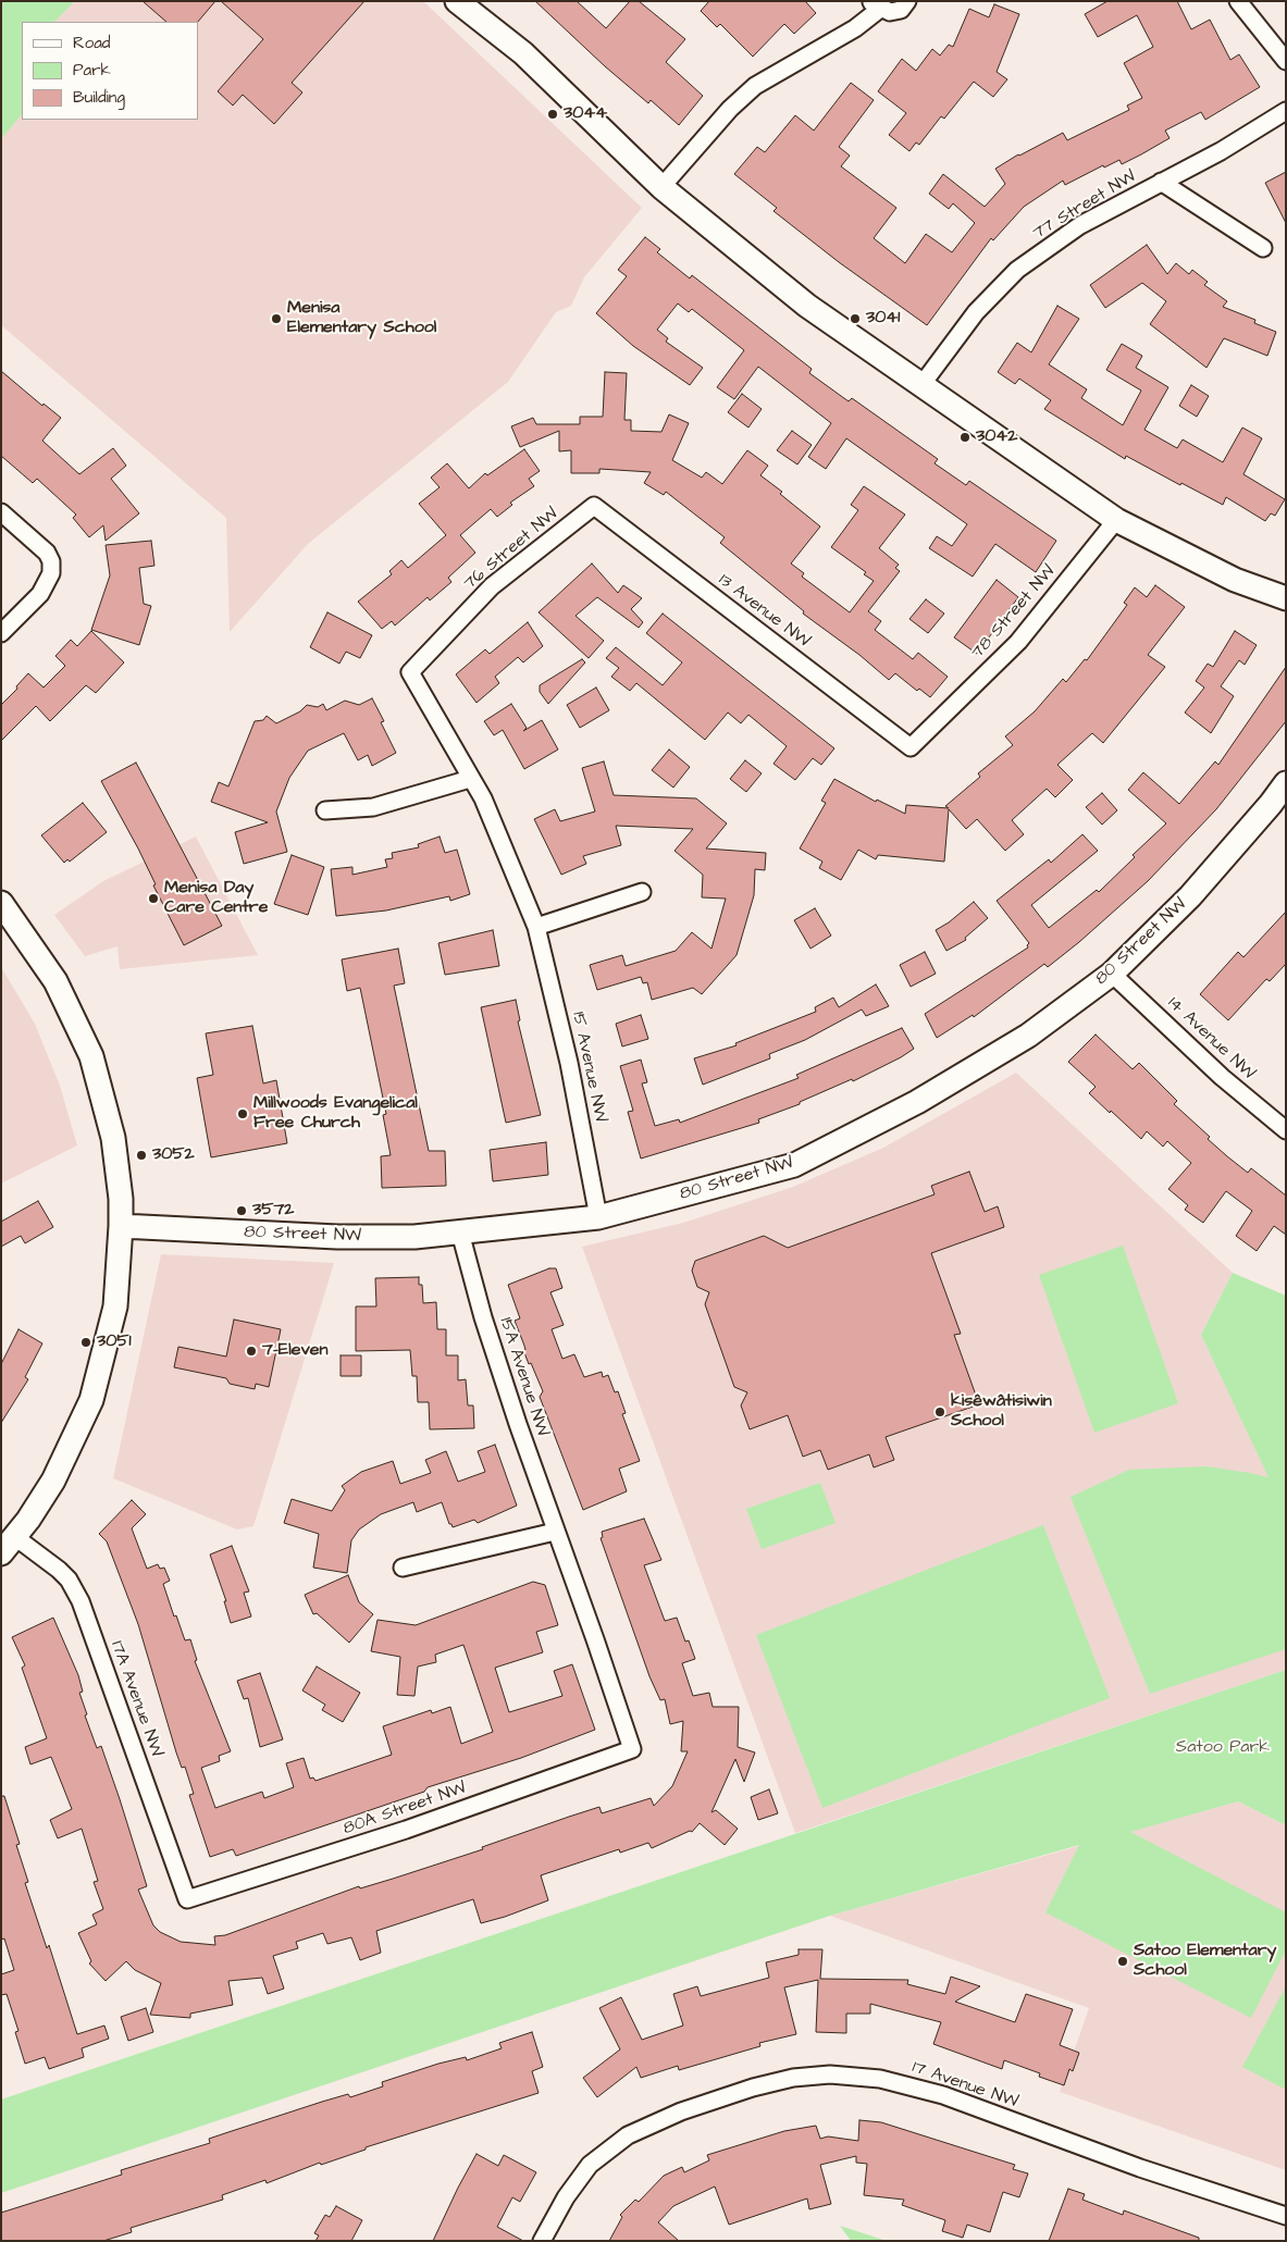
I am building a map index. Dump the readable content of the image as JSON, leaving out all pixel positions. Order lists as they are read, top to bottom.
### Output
{
  "streets": {
    "street": [
      "77 Street NW",
      "76 Street NW",
      "13 Avenue NW",
      "78 Street NW",
      "80 Street NW",
      "14 Avenue NW",
      "15 Avenue NW",
      "15A Avenue NW",
      "17A Avenue NW",
      "80A Street NW",
      "17 Avenue NW"
    ]
  },
  "crossings": [
    ["76 Street NW", "13 Avenue NW"],
    ["76 Street NW", "15 Avenue NW"],
    ["13 Avenue NW", "78 Street NW"],
    ["80 Street NW", "14 Avenue NW"],
    ["80 Street NW", "15 Avenue NW"],
    ["80 Street NW", "15A Avenue NW"],
    ["15A Avenue NW", "80A Street NW"],
    ["17A Avenue NW", "80A Street NW"]
  ],
  "parks": ["Satoo Park"],
  "places": [
    "3044",
    "Menisa Elementary School",
    "3041",
    "3042",
    "Menisa Day Care Centre",
    "Millwoods Evangelical Free Church",
    "3052",
    "3572",
    "3051",
    "7-Eleven",
    "kisêwâtisiwin School",
    "Satoo Elementary School"
  ],
  "legend": ["Road", "Park", "Building"]
}
